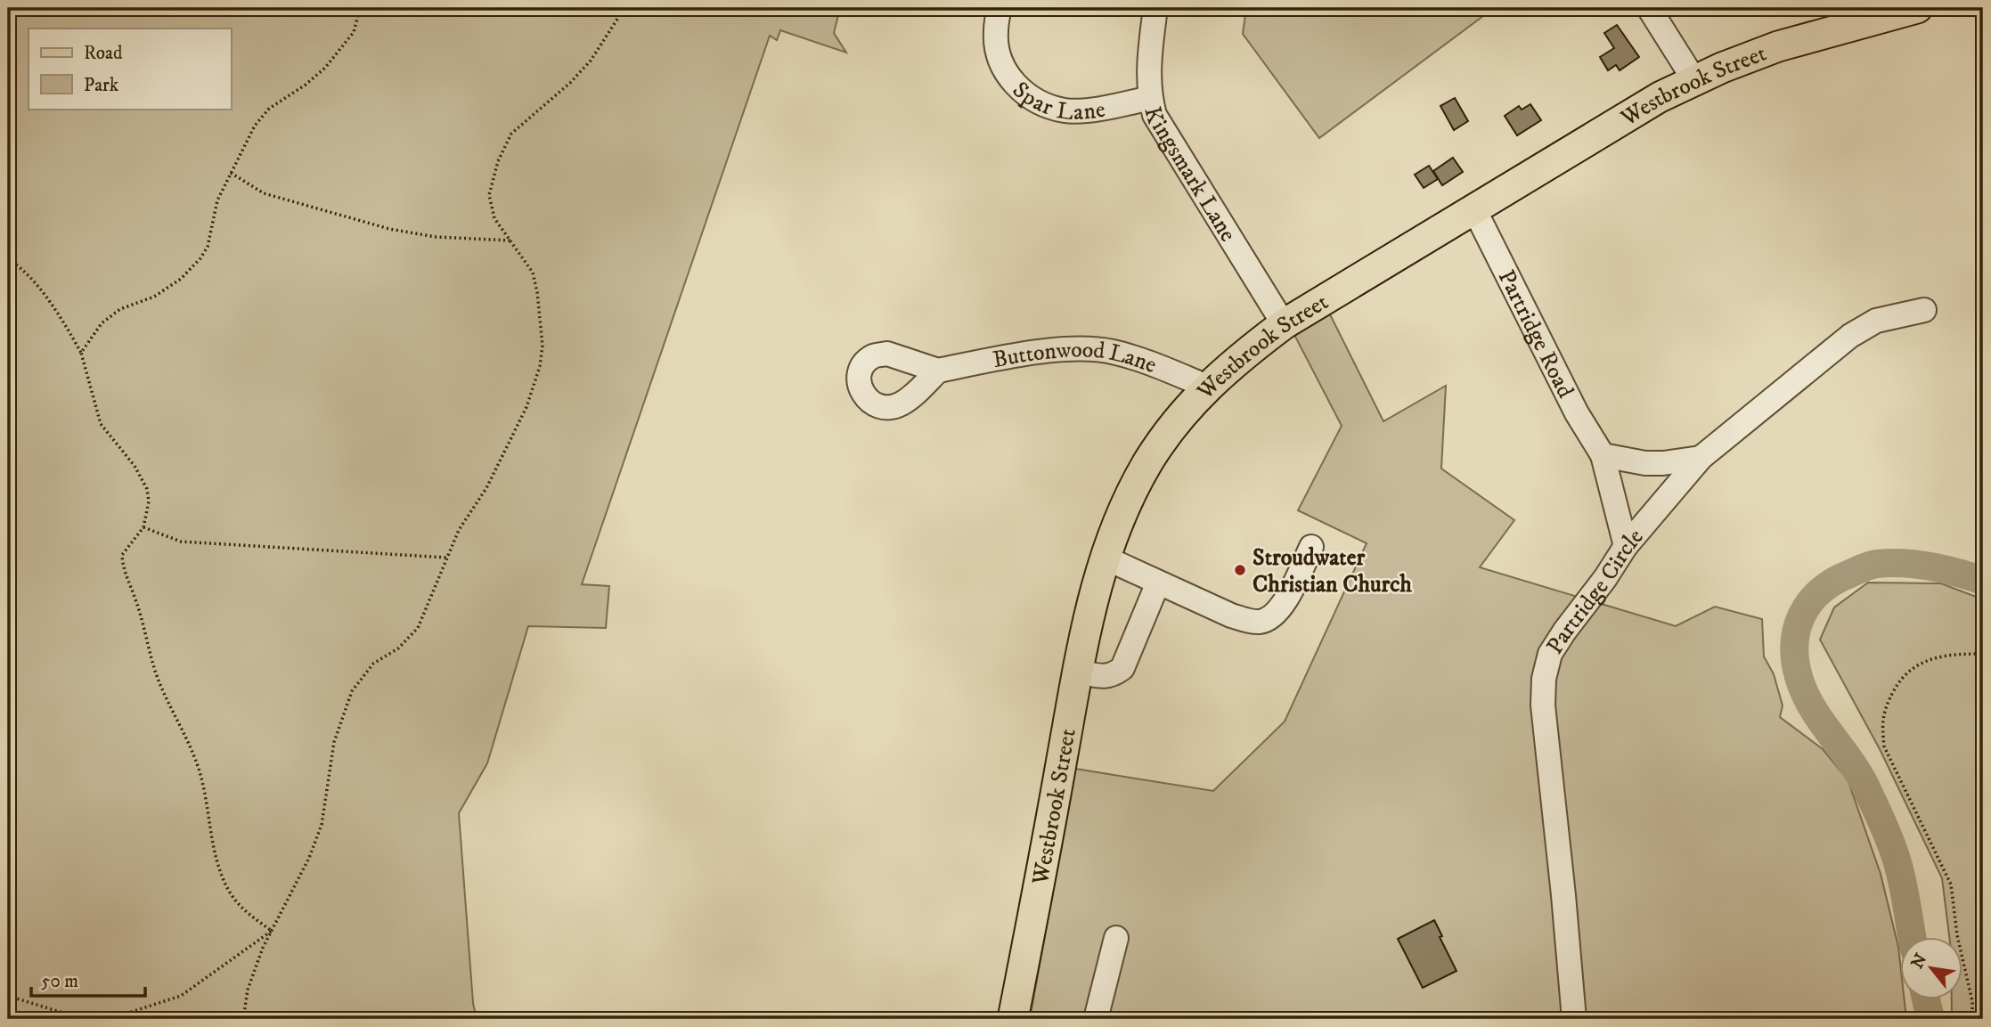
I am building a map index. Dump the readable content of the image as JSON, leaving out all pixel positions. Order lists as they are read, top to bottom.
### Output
{
  "streets": {
    "main road": ["Westbrook Street"],
    "street": [
      "Spar Lane",
      "Kingsmark Lane",
      "Partridge Road",
      "Buttonwood Lane",
      "Partridge Circle"
    ]
  },
  "crossings": [
    ["Westbrook Street", "Kingsmark Lane"],
    ["Westbrook Street", "Partridge Road"],
    ["Westbrook Street", "Buttonwood Lane"],
    ["Spar Lane", "Kingsmark Lane"],
    ["Partridge Road", "Partridge Circle"]
  ],
  "places": ["Stroudwater Christian Church"],
  "legend": ["Road", "Park"],
  "scale_bar": "50 m",
  "north": "top left"
}
